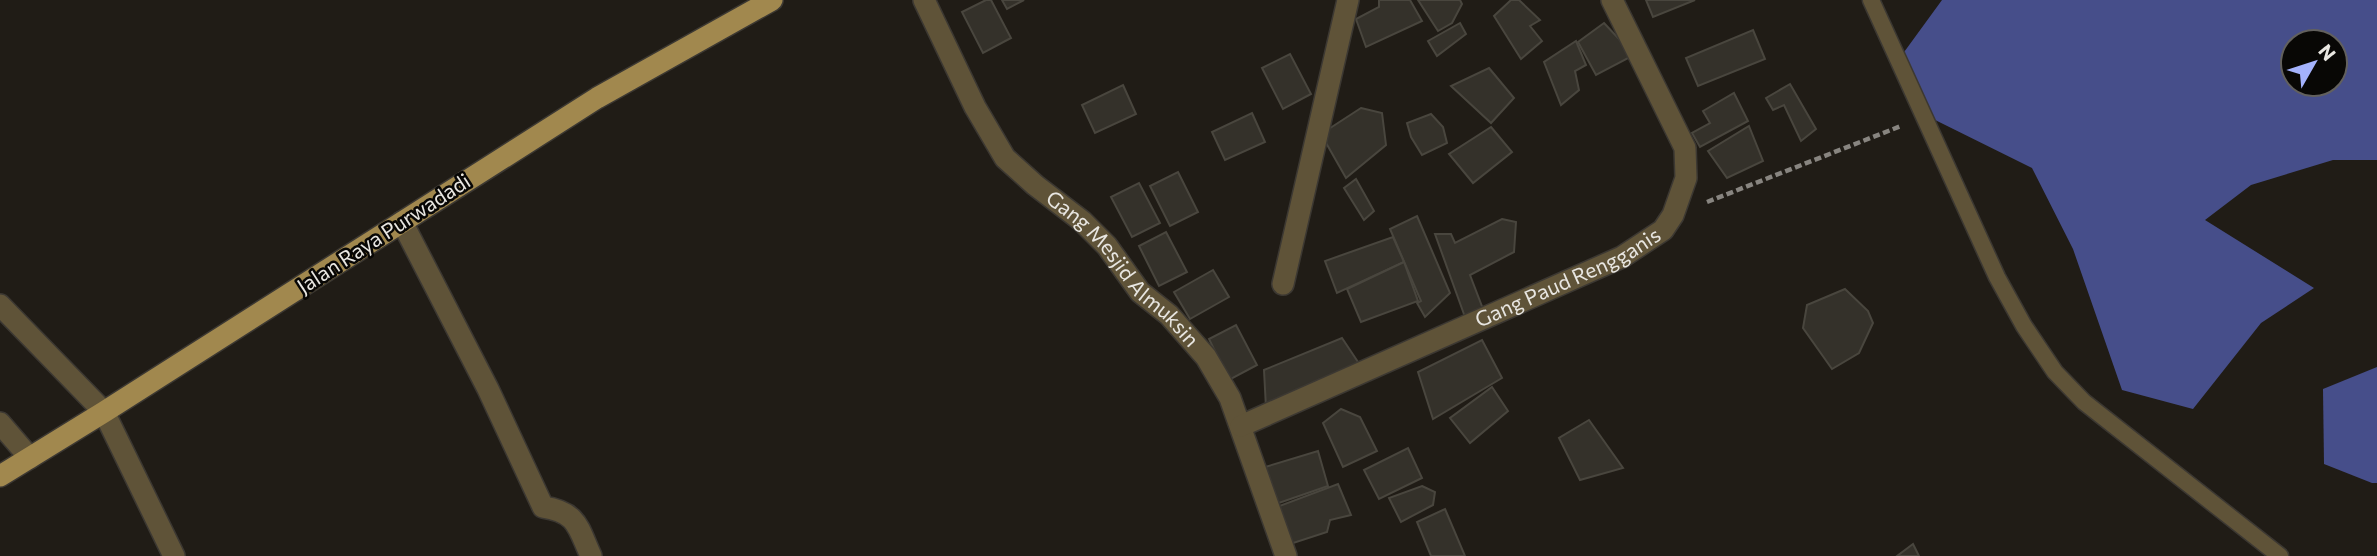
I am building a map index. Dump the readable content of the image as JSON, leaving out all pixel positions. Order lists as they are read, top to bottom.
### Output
{
  "streets": {
    "main road": ["Jalan Raya Purwadadi"],
    "street": ["Gang Mesjid Almuksin", "Gang Paud Rengganis"]
  },
  "crossings": [
    ["Gang Mesjid Almuksin", "Gang Paud Rengganis"]
  ],
  "north": "top right"
}
